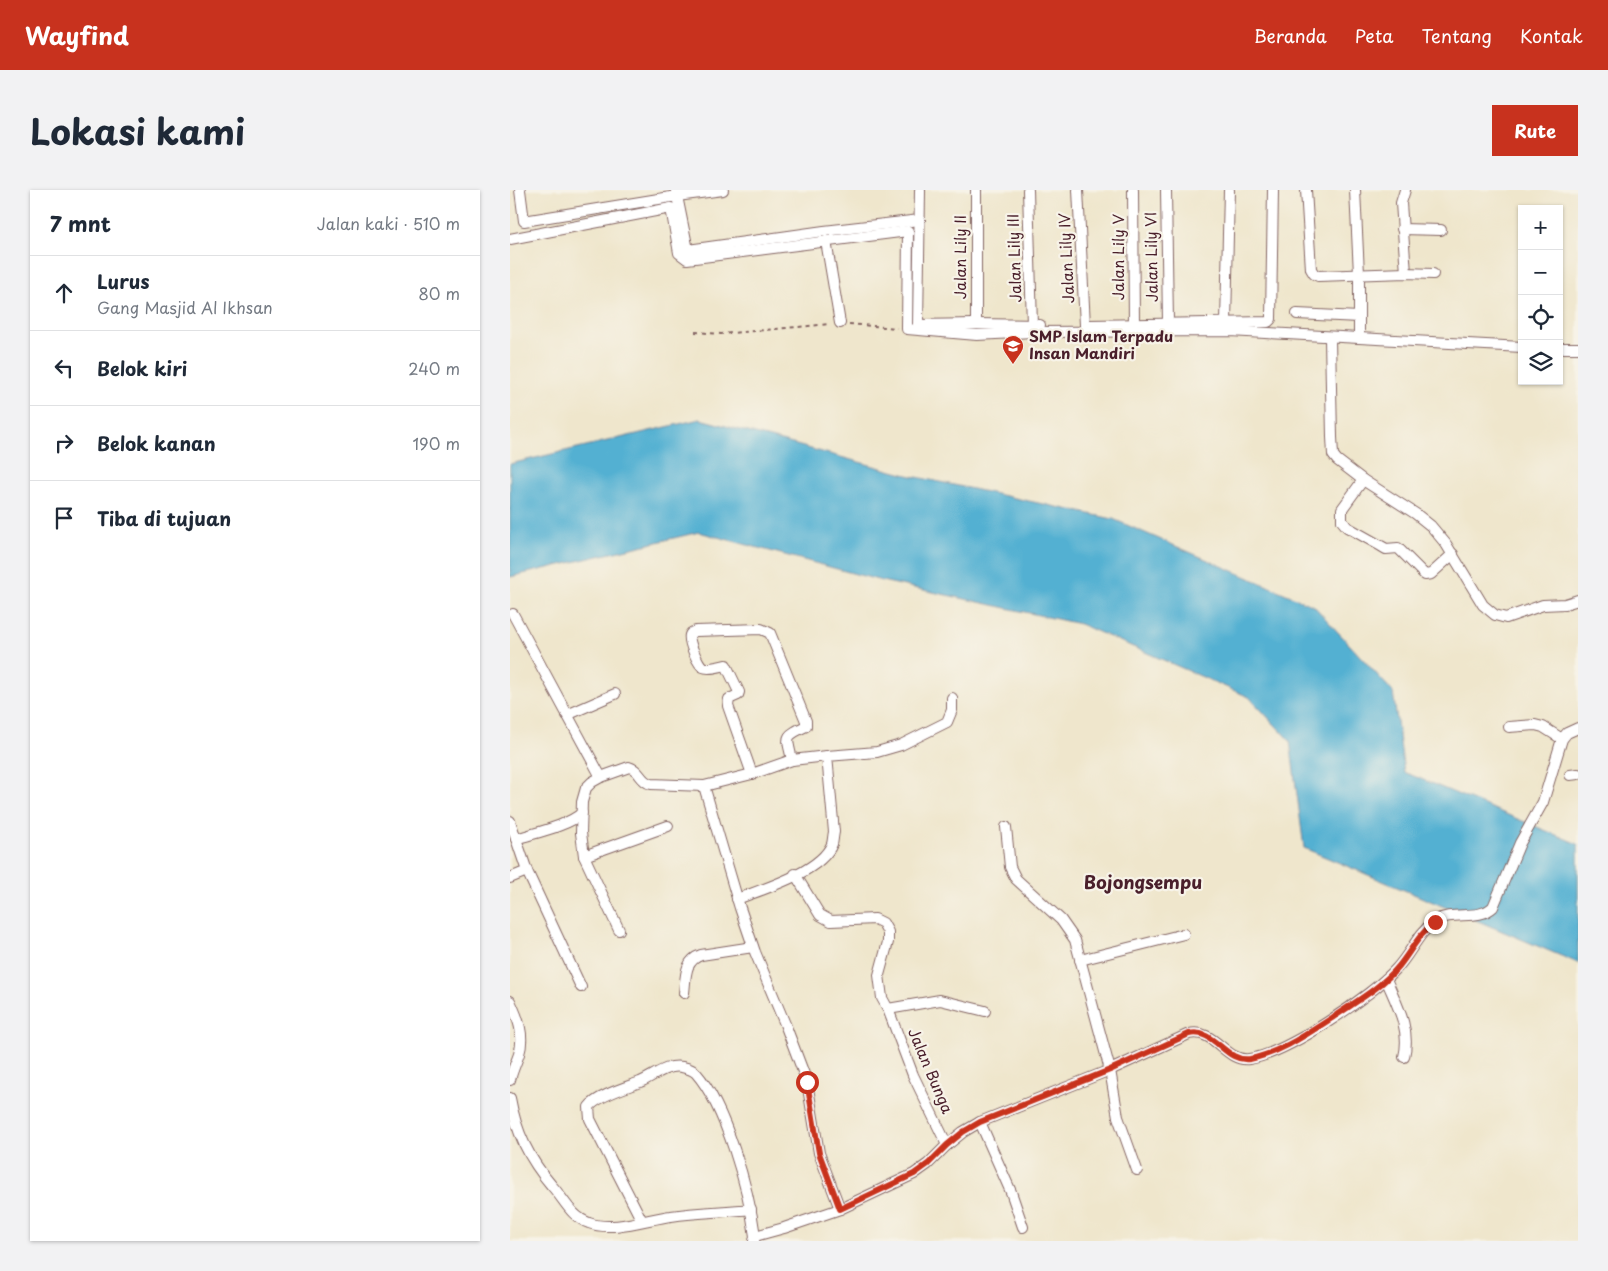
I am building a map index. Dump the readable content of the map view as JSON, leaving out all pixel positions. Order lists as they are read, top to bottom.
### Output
{
  "streets": {
    "street": [
      "Jalan Lily II",
      "Jalan Lily V",
      "Jalan Lily VI",
      "Jalan Lily III",
      "Jalan Lily IV",
      "Jalan Bunga"
    ]
  },
  "districts": ["Bojongsempu"],
  "places": {
    "school or university": ["SMP Islam Terpadu Insan Mandiri"]
  },
  "page": {
    "header": "Wayfind",
    "nav": [
      "Beranda",
      "Peta",
      "Tentang",
      "Kontak"
    ],
    "title": "Lokasi kami",
    "buttons": "Rute",
    "heading": ["7 mnt", "Jalan kaki · 510 m"],
    "map_buttons": ["+", "−"],
    "list": [
      ["Lurus", "Gang Masjid Al Ikhsan", "80 m"],
      ["Belok kiri", "240 m"],
      ["Belok kanan", "190 m"],
      "Tiba di tujuan"
    ]
  }
}
